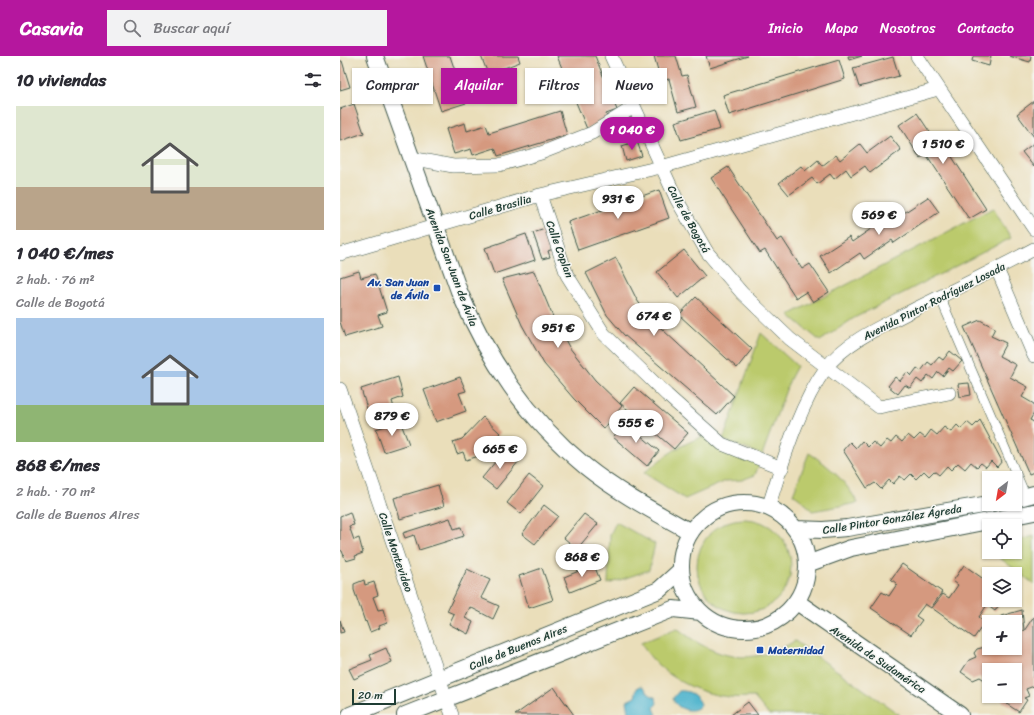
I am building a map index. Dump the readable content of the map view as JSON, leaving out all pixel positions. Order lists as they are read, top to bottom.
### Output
{
  "streets": {
    "street": [
      "Calle Brasilia",
      "Calle de Bogotá",
      "Calle Coplan",
      "Avenida San Juan de Ávila",
      "Avenida Pintor Rodríguez Losada",
      "Calle Pintor González Ágreda",
      "Calle Montevideo",
      "Calle de Buenos Aires",
      "Avenida de Sudamérica"
    ]
  },
  "crossings": [
    ["Calle Brasilia", "Calle de Bogotá"],
    ["Calle Brasilia", "Calle Coplan"],
    ["Calle Brasilia", "Avenida San Juan de Ávila"],
    ["Calle de Bogotá", "Avenida Pintor Rodríguez Losada"],
    ["Calle Coplan", "Avenida Pintor Rodríguez Losada"],
    ["Avenida San Juan de Ávila", "Avenida Pintor Rodríguez Losada"],
    ["Avenida San Juan de Ávila", "Calle Pintor González Ágreda"],
    ["Avenida San Juan de Ávila", "Calle de Buenos Aires"],
    ["Avenida San Juan de Ávila", "Avenida de Sudamérica"],
    ["Avenida Pintor Rodríguez Losada", "Calle Pintor González Ágreda"],
    ["Avenida Pintor Rodríguez Losada", "Calle de Buenos Aires"],
    ["Avenida Pintor Rodríguez Losada", "Avenida de Sudamérica"],
    ["Calle Pintor González Ágreda", "Calle de Buenos Aires"],
    ["Calle Pintor González Ágreda", "Avenida de Sudamérica"],
    ["Calle Montevideo", "Calle de Buenos Aires"],
    ["Calle de Buenos Aires", "Avenida de Sudamérica"]
  ],
  "places": {
    "transit": ["Av. San Juan de Ávila", "Maternidad"]
  },
  "scale_bar": "20 m",
  "north": "bottom left",
  "page": {
    "header": "Casavia",
    "search": "Buscar aquí",
    "nav": [
      "Inicio",
      "Mapa",
      "Nosotros",
      "Contacto"
    ],
    "heading": "10 viviendas",
    "chip": [
      "Comprar",
      "Alquilar",
      "Filtros",
      "Nuevo"
    ],
    "list": [
      {
        "name": "1 040 €/mes",
        "note": "2 hab. · 76 m² · Calle de Bogotá"
      },
      {
        "name": "868 €/mes",
        "note": "2 hab. · 70 m² · Calle de Buenos Aires"
      }
    ],
    "price": [
      "1 040 €",
      "1 510 €",
      "931 €",
      "569 €",
      "674 €",
      "951 €",
      "879 €",
      "555 €",
      "665 €",
      "868 €"
    ],
    "map_buttons": ["+", "−"],
    "scale": "20 m"
  }
}
